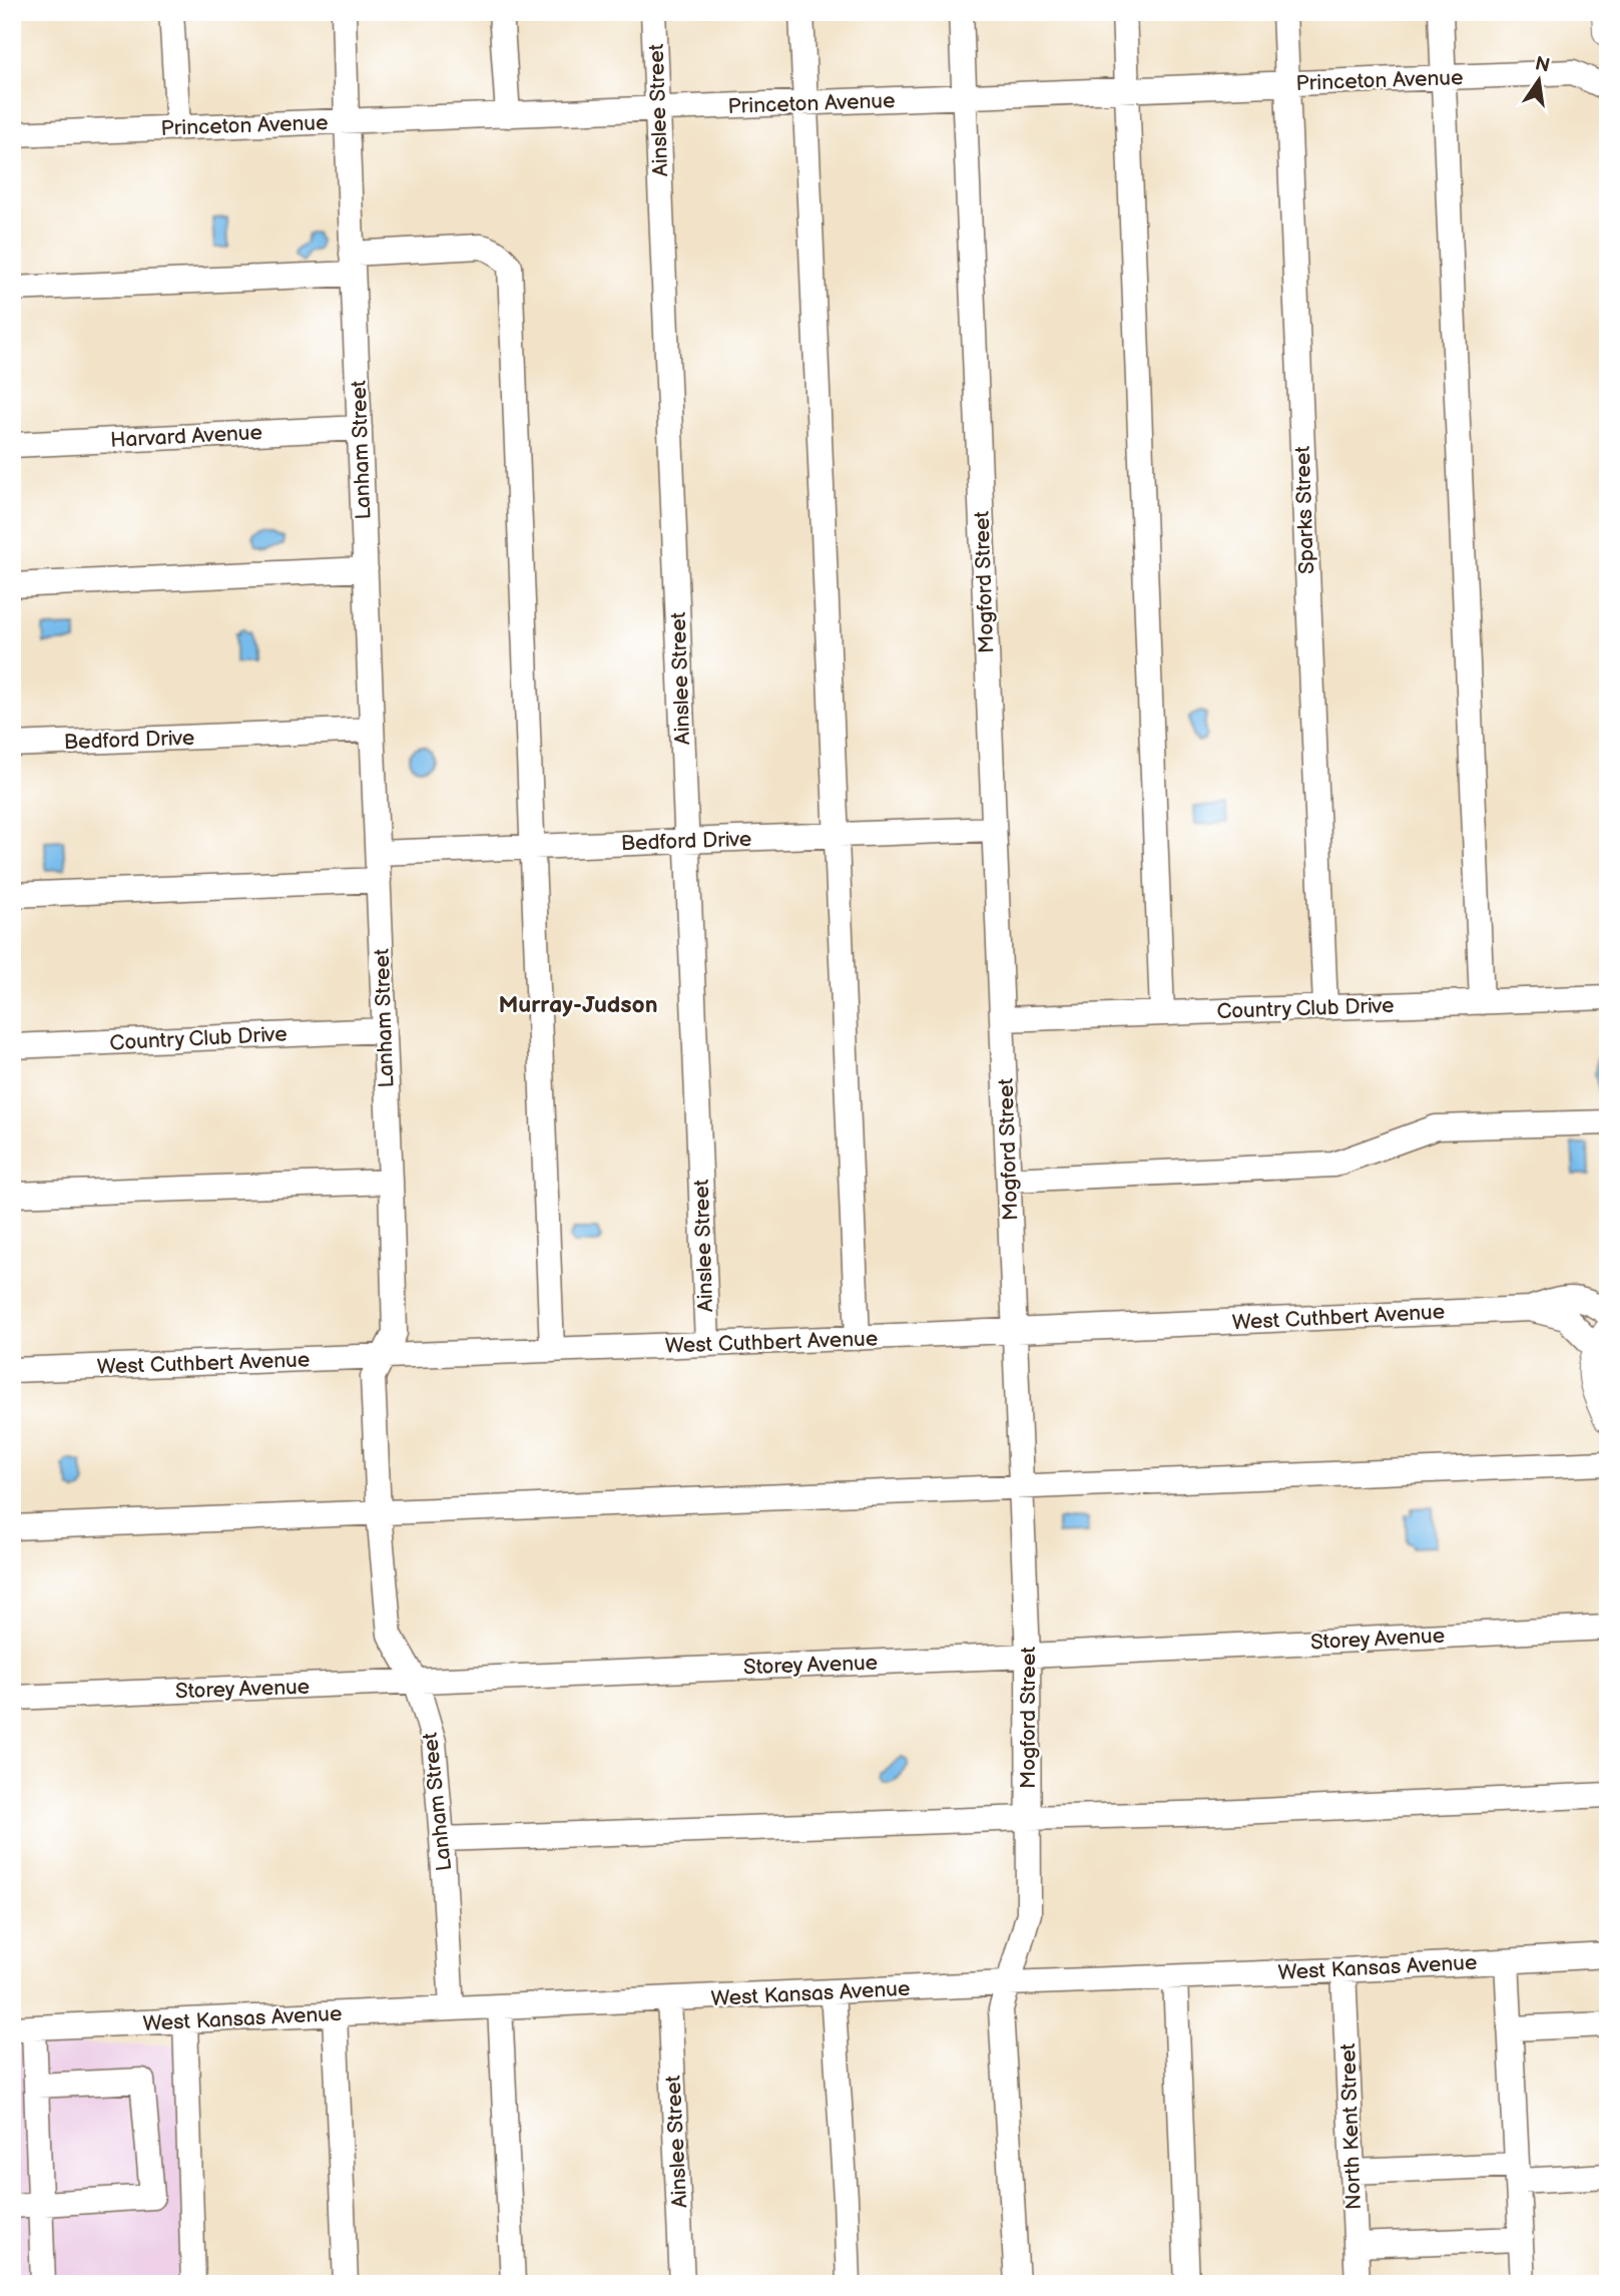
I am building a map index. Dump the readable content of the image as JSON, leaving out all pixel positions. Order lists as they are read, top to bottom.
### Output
{
  "streets": {
    "street": [
      "Princeton Avenue",
      "Ainslee Street",
      "Harvard Avenue",
      "Lanham Street",
      "Sparks Street",
      "Mogford Street",
      "Bedford Drive",
      "Country Club Drive",
      "West Cuthbert Avenue",
      "Storey Avenue",
      "West Kansas Avenue",
      "North Kent Street"
    ]
  },
  "crossings": [
    ["Princeton Avenue", "Ainslee Street"],
    ["Princeton Avenue", "Lanham Street"],
    ["Princeton Avenue", "Sparks Street"],
    ["Princeton Avenue", "Mogford Street"],
    ["Ainslee Street", "Bedford Drive"],
    ["Ainslee Street", "West Cuthbert Avenue"],
    ["Ainslee Street", "West Kansas Avenue"],
    ["Harvard Avenue", "Lanham Street"],
    ["Lanham Street", "Bedford Drive"],
    ["Lanham Street", "Country Club Drive"],
    ["Lanham Street", "West Cuthbert Avenue"],
    ["Lanham Street", "Storey Avenue"],
    ["Lanham Street", "West Kansas Avenue"],
    ["Sparks Street", "Country Club Drive"],
    ["Mogford Street", "Bedford Drive"],
    ["Mogford Street", "Country Club Drive"],
    ["Mogford Street", "West Cuthbert Avenue"],
    ["Mogford Street", "Storey Avenue"],
    ["Mogford Street", "West Kansas Avenue"],
    ["West Kansas Avenue", "North Kent Street"]
  ],
  "districts": ["Murray-Judson"],
  "north": "top"
}
